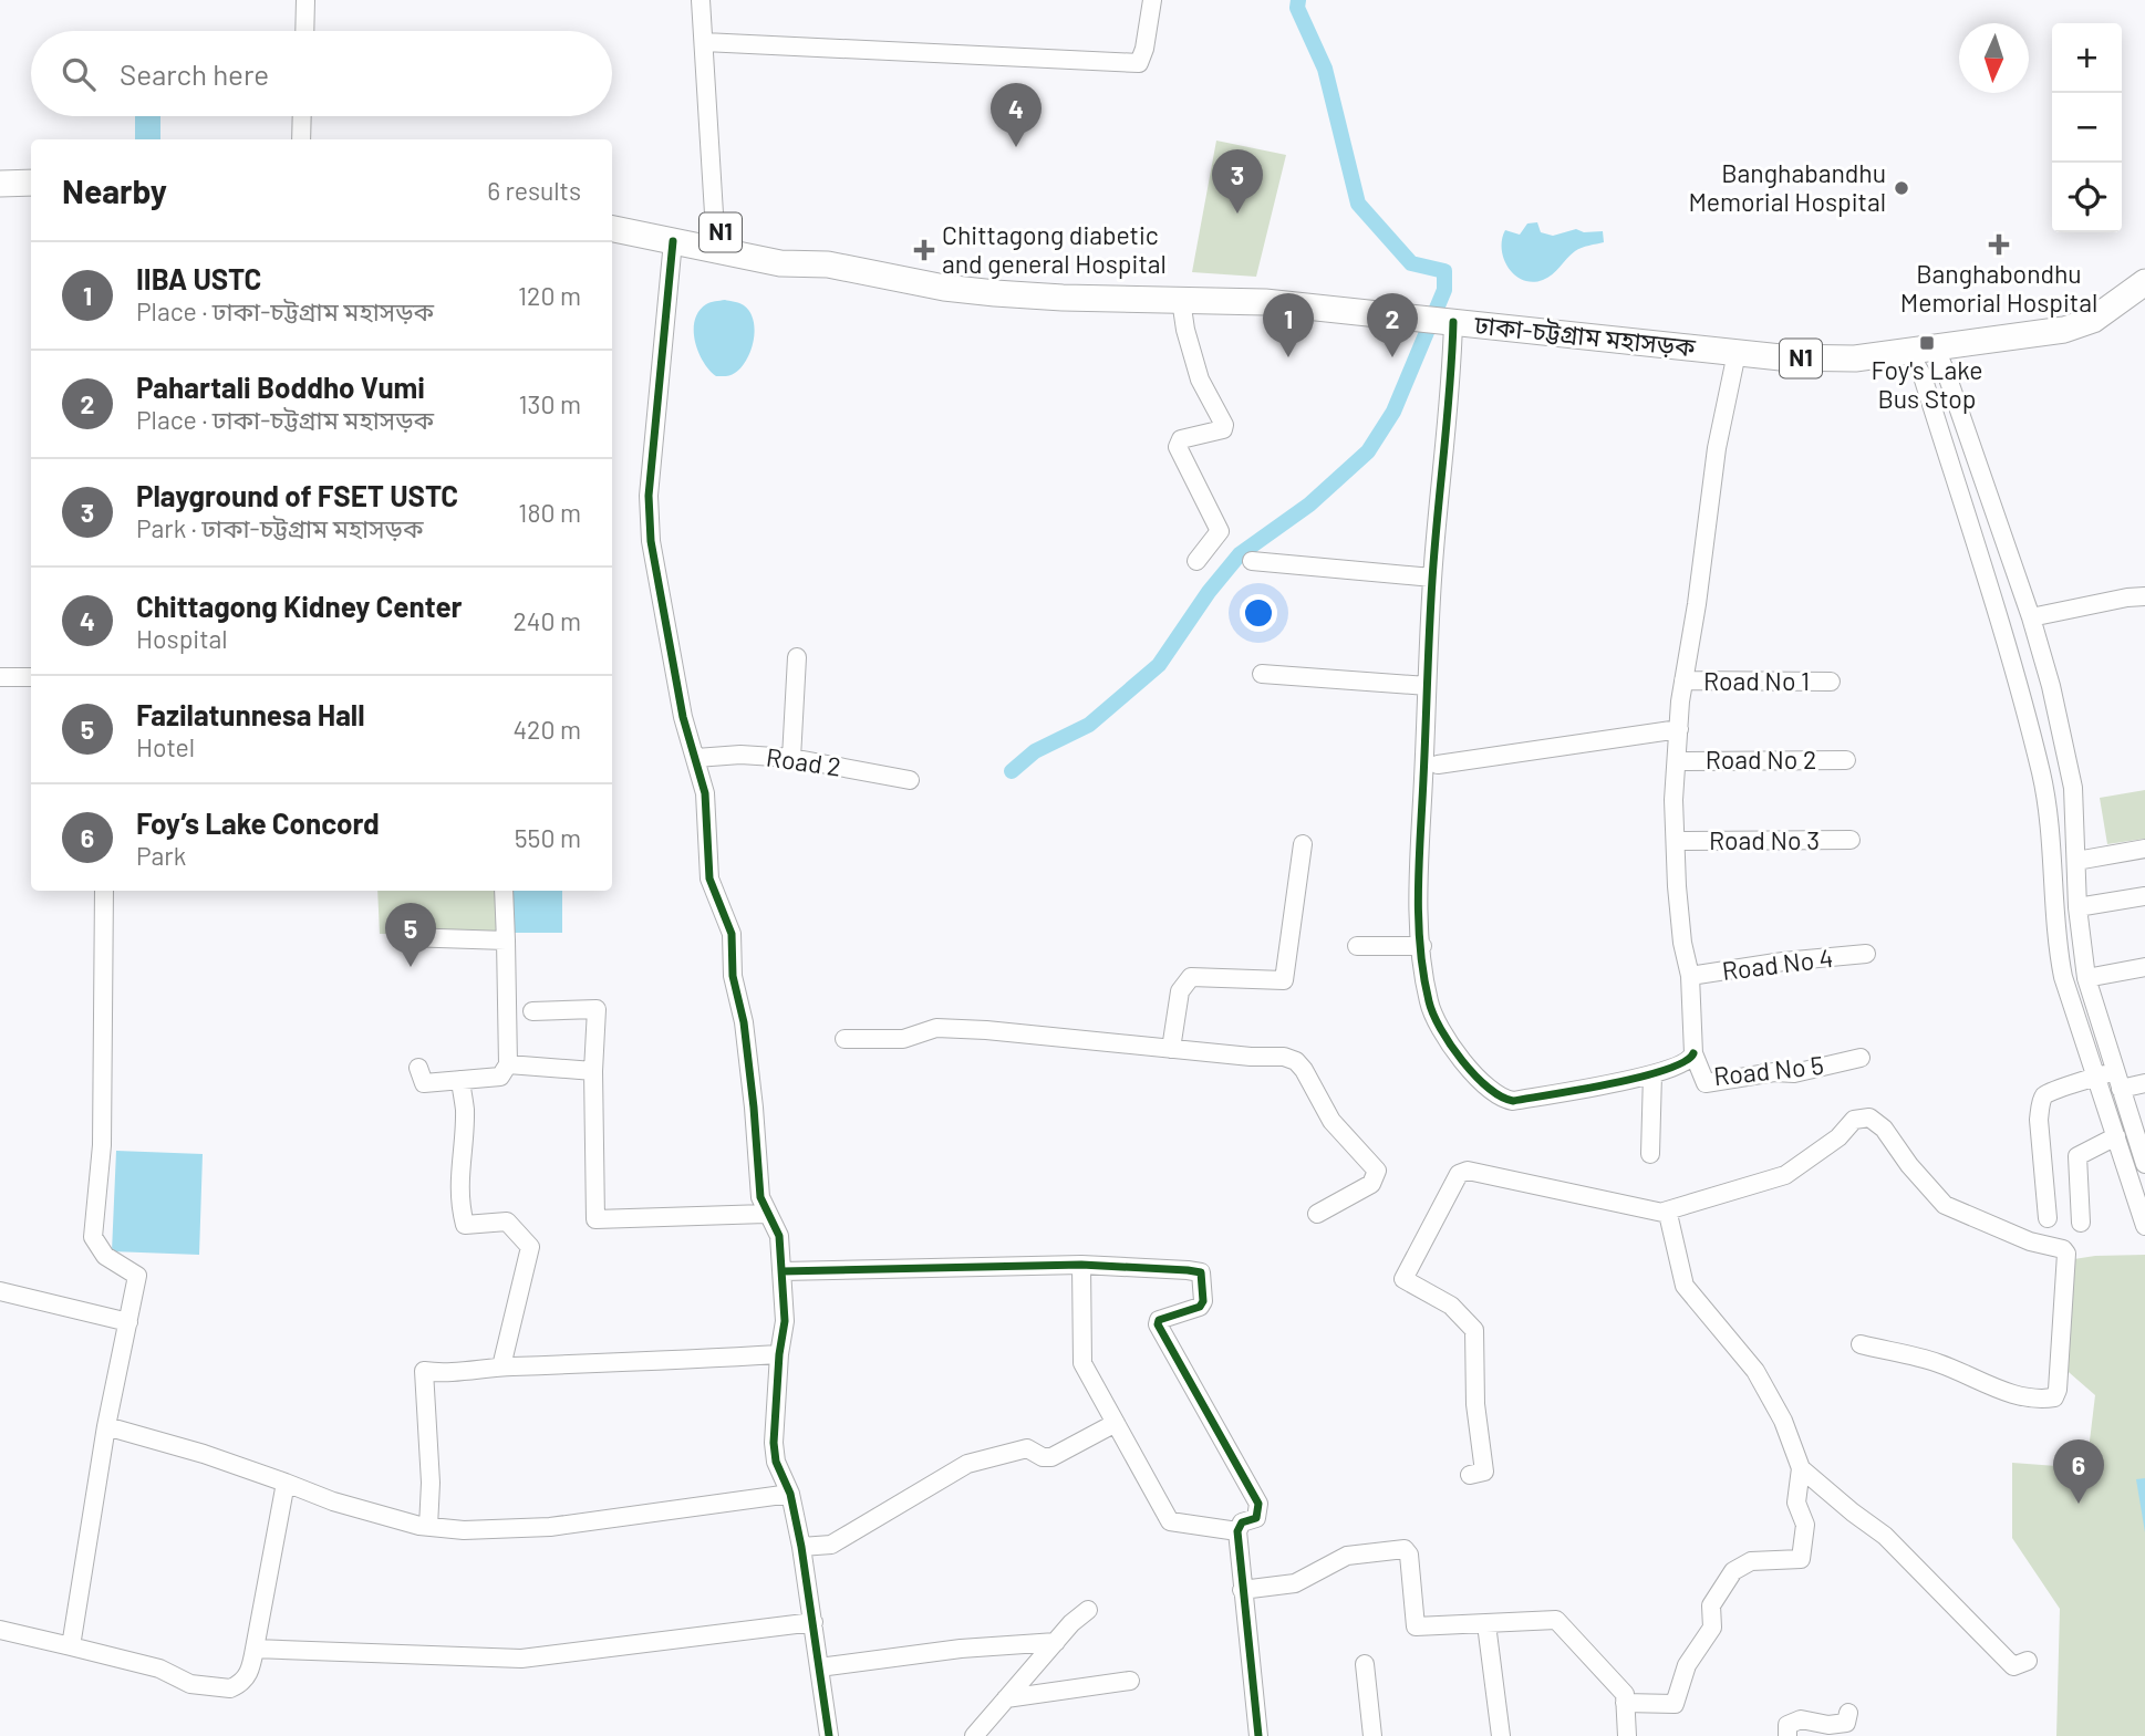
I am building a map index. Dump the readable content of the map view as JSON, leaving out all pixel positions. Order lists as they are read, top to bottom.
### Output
{
  "streets": {
    "highway": ["N1", "ঢাকা-চট্টগ্রাম মহাসড়ক"],
    "street": [
      "Road No 1",
      "Road No 2",
      "Road 2",
      "Road No 3",
      "Road No 4",
      "Road No 5"
    ]
  },
  "places": {
    "other": ["Banghabandhu Memorial Hospital"],
    "health": ["Banghabondhu Memorial Hospital", "Chittagong diabetic and general Hospital"],
    "transit": ["Foy's Lake Bus Stop"]
  },
  "north": "bottom",
  "page": {
    "map_buttons": ["+", "−"],
    "search": "Search here",
    "pins": [
      "4",
      "3",
      "1",
      "2",
      "5",
      "6"
    ],
    "heading": ["Nearby", "6 results"],
    "list": [
      {
        "mark": "1",
        "name": "IIBA USTC",
        "note": "Place · ঢাকা-চট্টগ্রাম মহাসড়ক",
        "value": "120 m"
      },
      {
        "mark": "2",
        "name": "Pahartali Boddho Vumi",
        "note": "Place · ঢাকা-চট্টগ্রাম মহাসড়ক",
        "value": "130 m"
      },
      {
        "mark": "3",
        "name": "Playground of FSET USTC",
        "note": "Park · ঢাকা-চট্টগ্রাম মহাসড়ক",
        "value": "180 m"
      },
      {
        "mark": "4",
        "name": "Chittagong Kidney Center",
        "note": "Hospital",
        "value": "240 m"
      },
      {
        "mark": "5",
        "name": "Fazilatunnesa Hall",
        "note": "Hotel",
        "value": "420 m"
      },
      {
        "mark": "6",
        "name": "Foy’s Lake Concord",
        "note": "Park",
        "value": "550 m"
      }
    ]
  }
}
